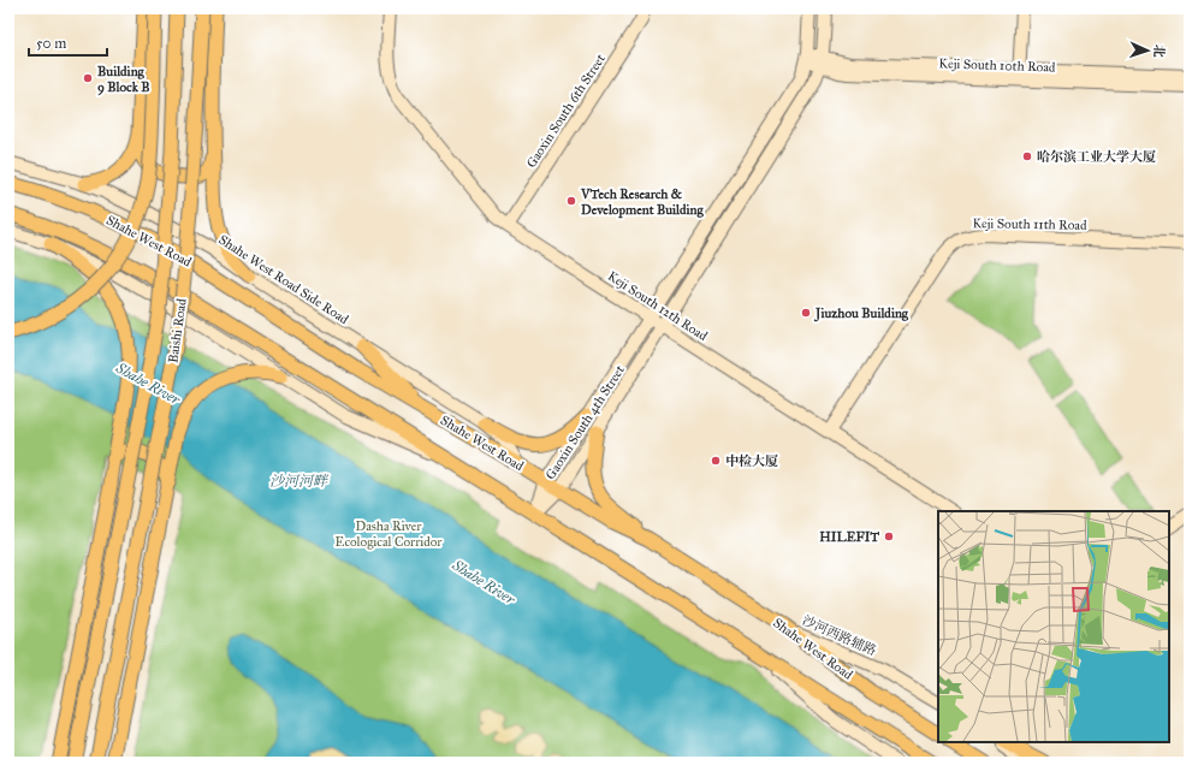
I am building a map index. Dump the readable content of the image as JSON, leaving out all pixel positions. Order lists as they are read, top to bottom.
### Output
{
  "streets": {
    "main road": [
      "Keji South 10th Road",
      "Gaoxin South 6th Street",
      "Keji South 11th Road",
      "Shahe West Road",
      "Shahe West Road Side Road",
      "Keji South 12th Road",
      "Baishi Road",
      "Gaoxin South 4th Street",
      "沙河西路辅路"
    ]
  },
  "crossings": [
    ["Keji South 10th Road", "Gaoxin South 4th Street"],
    ["Gaoxin South 6th Street", "Keji South 12th Road"],
    ["Keji South 11th Road", "Keji South 12th Road"],
    ["Shahe West Road", "Shahe West Road Side Road"],
    ["Shahe West Road", "Gaoxin South 4th Street"],
    ["Shahe West Road", "沙河西路辅路"],
    ["Keji South 12th Road", "Gaoxin South 4th Street"]
  ],
  "water": ["Shahe River", "沙河河畔"],
  "parks": ["Dasha River Ecological Corridor"],
  "places": [
    "Building 9 Block B",
    "哈尔滨工业大学大厦",
    "VTech Research & Development Building",
    "Jiuzhou Building",
    "中检大厦",
    "HILEFIT"
  ],
  "scale_bar": "50 m",
  "north": "right"
}
